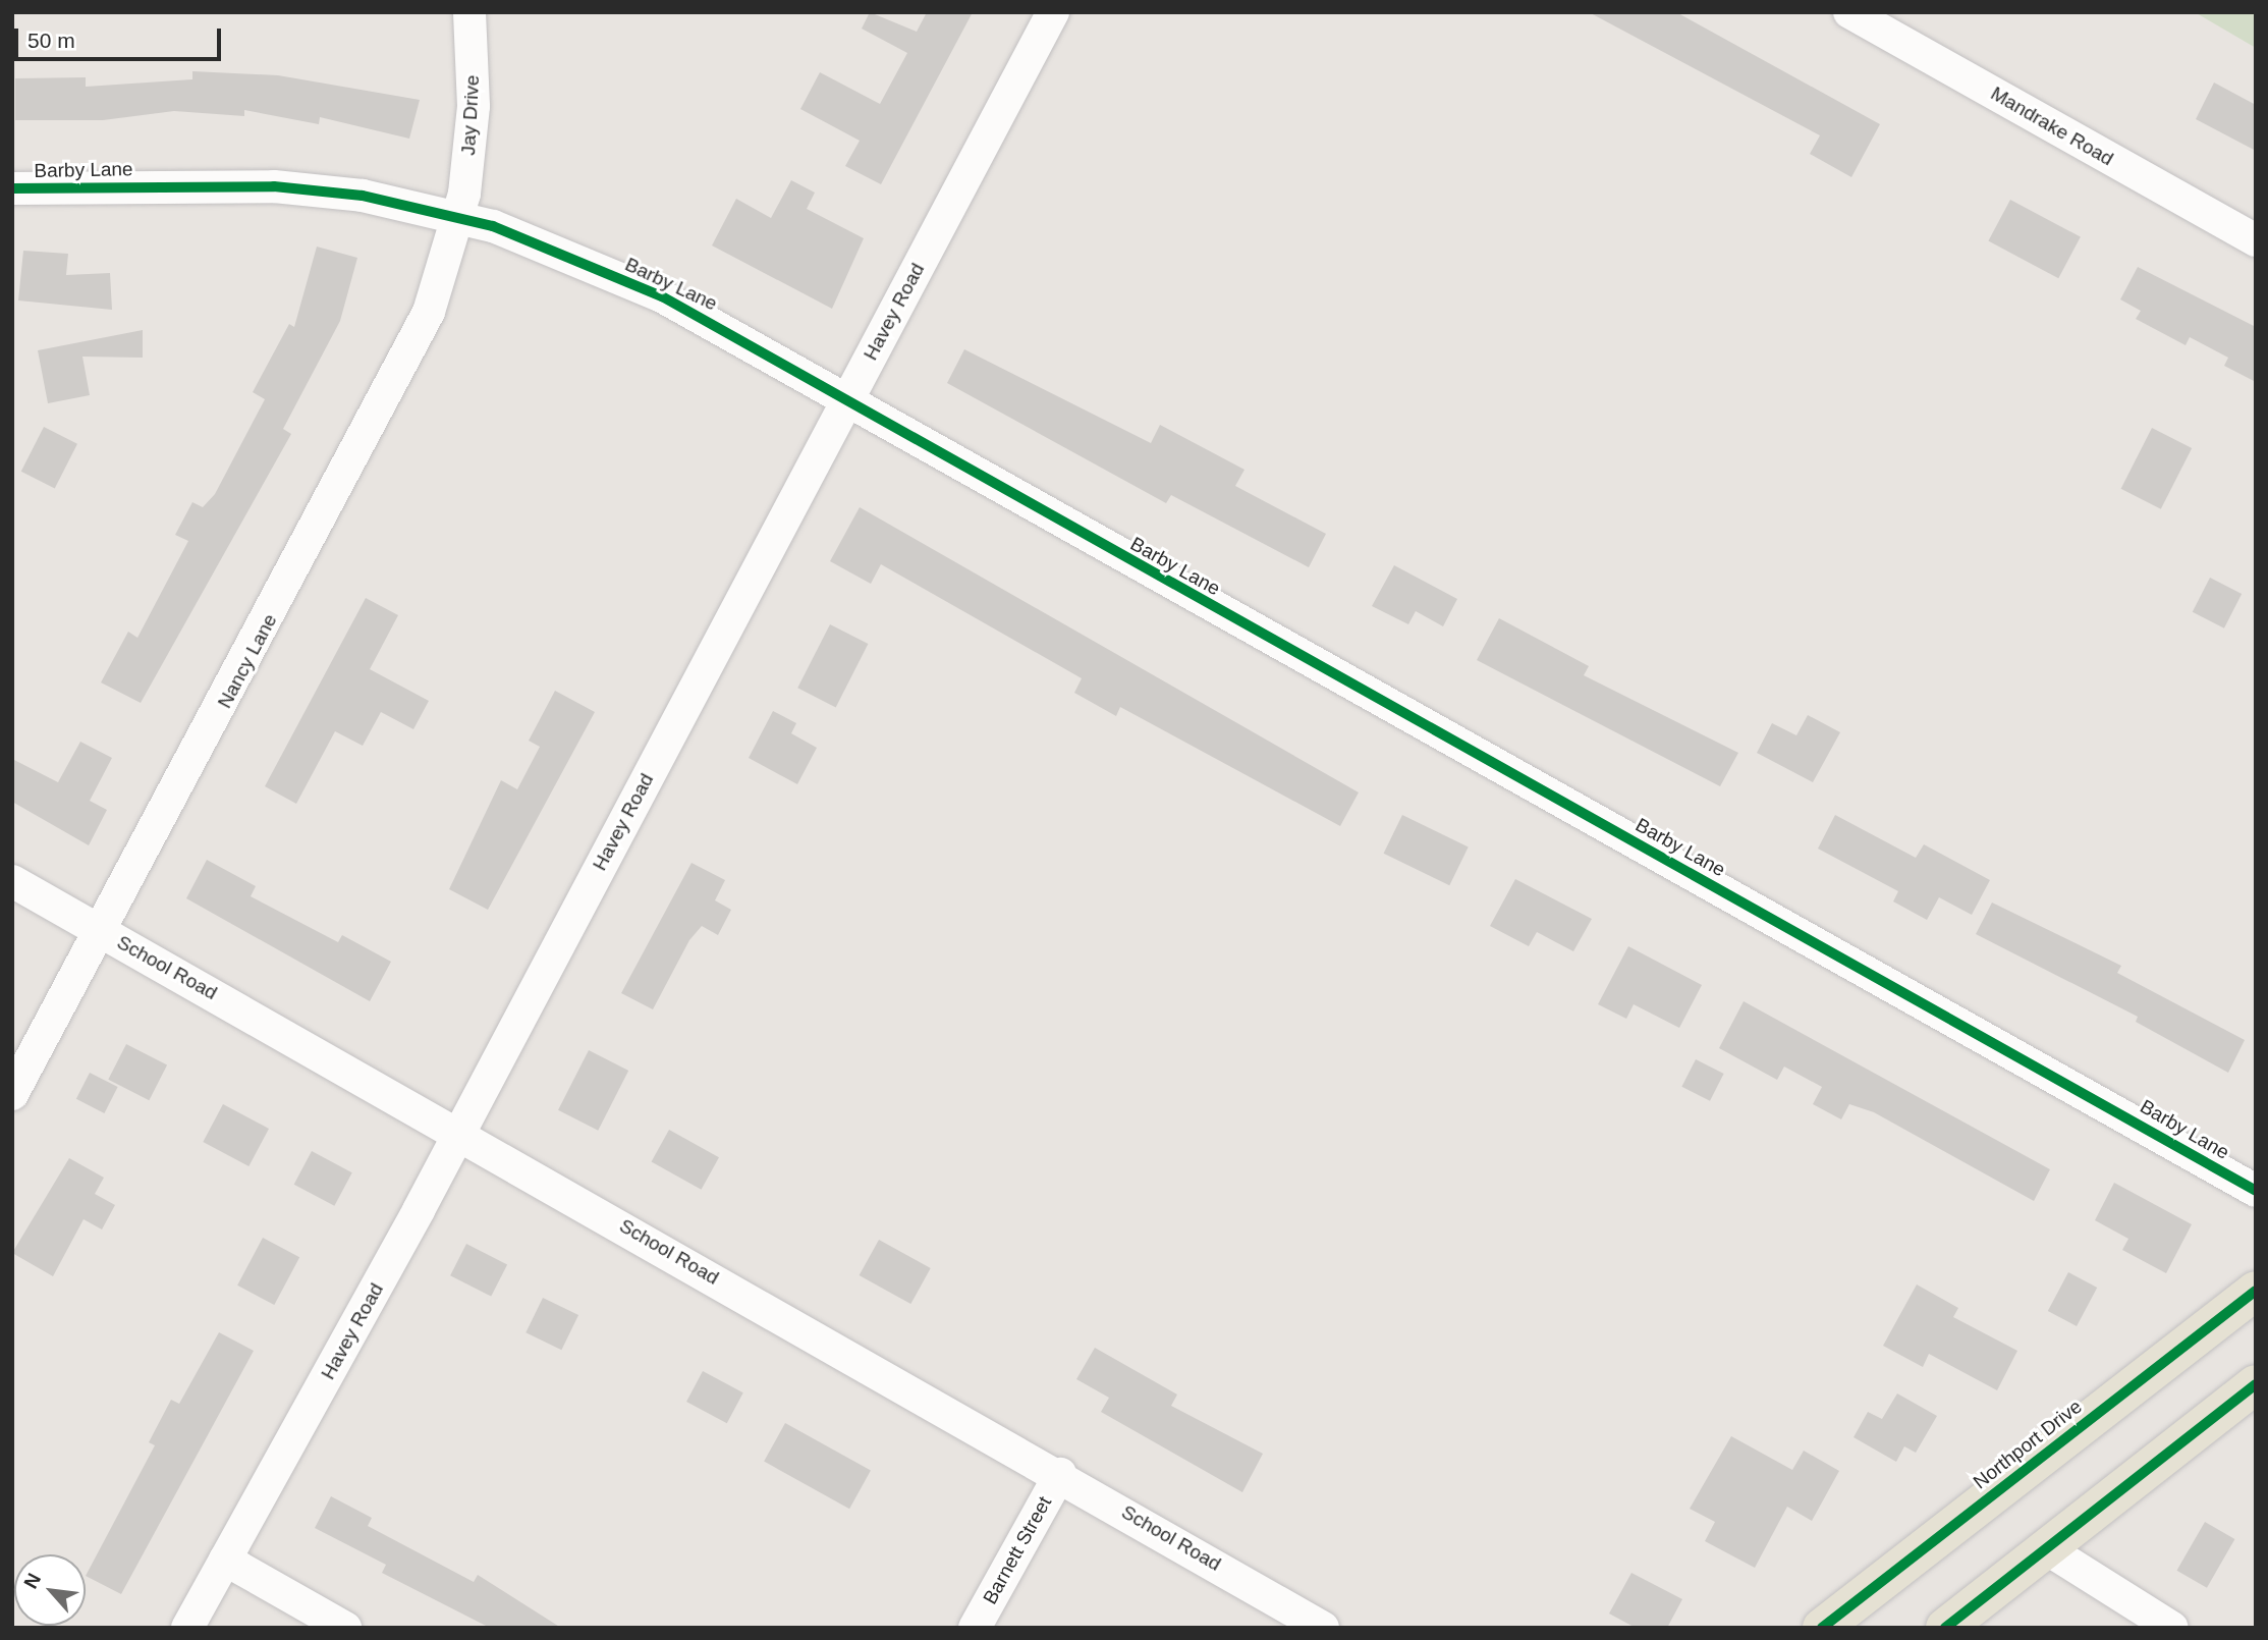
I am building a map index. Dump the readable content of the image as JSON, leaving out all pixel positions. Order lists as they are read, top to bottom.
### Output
{
  "streets": {
    "main road": ["Northport Drive"],
    "street": [
      "Jay Drive",
      "Mandrake Road",
      "Barby Lane",
      "Havey Road",
      "Nancy Lane",
      "School Road",
      "Barnett Street"
    ]
  },
  "crossings": [
    ["Jay Drive", "Barby Lane"],
    ["Jay Drive", "Nancy Lane"],
    ["Barby Lane", "Havey Road"],
    ["Barby Lane", "Nancy Lane"],
    ["Havey Road", "School Road"],
    ["Nancy Lane", "School Road"],
    ["School Road", "Barnett Street"]
  ],
  "scale_bar": "50 m",
  "north": "top left"
}
